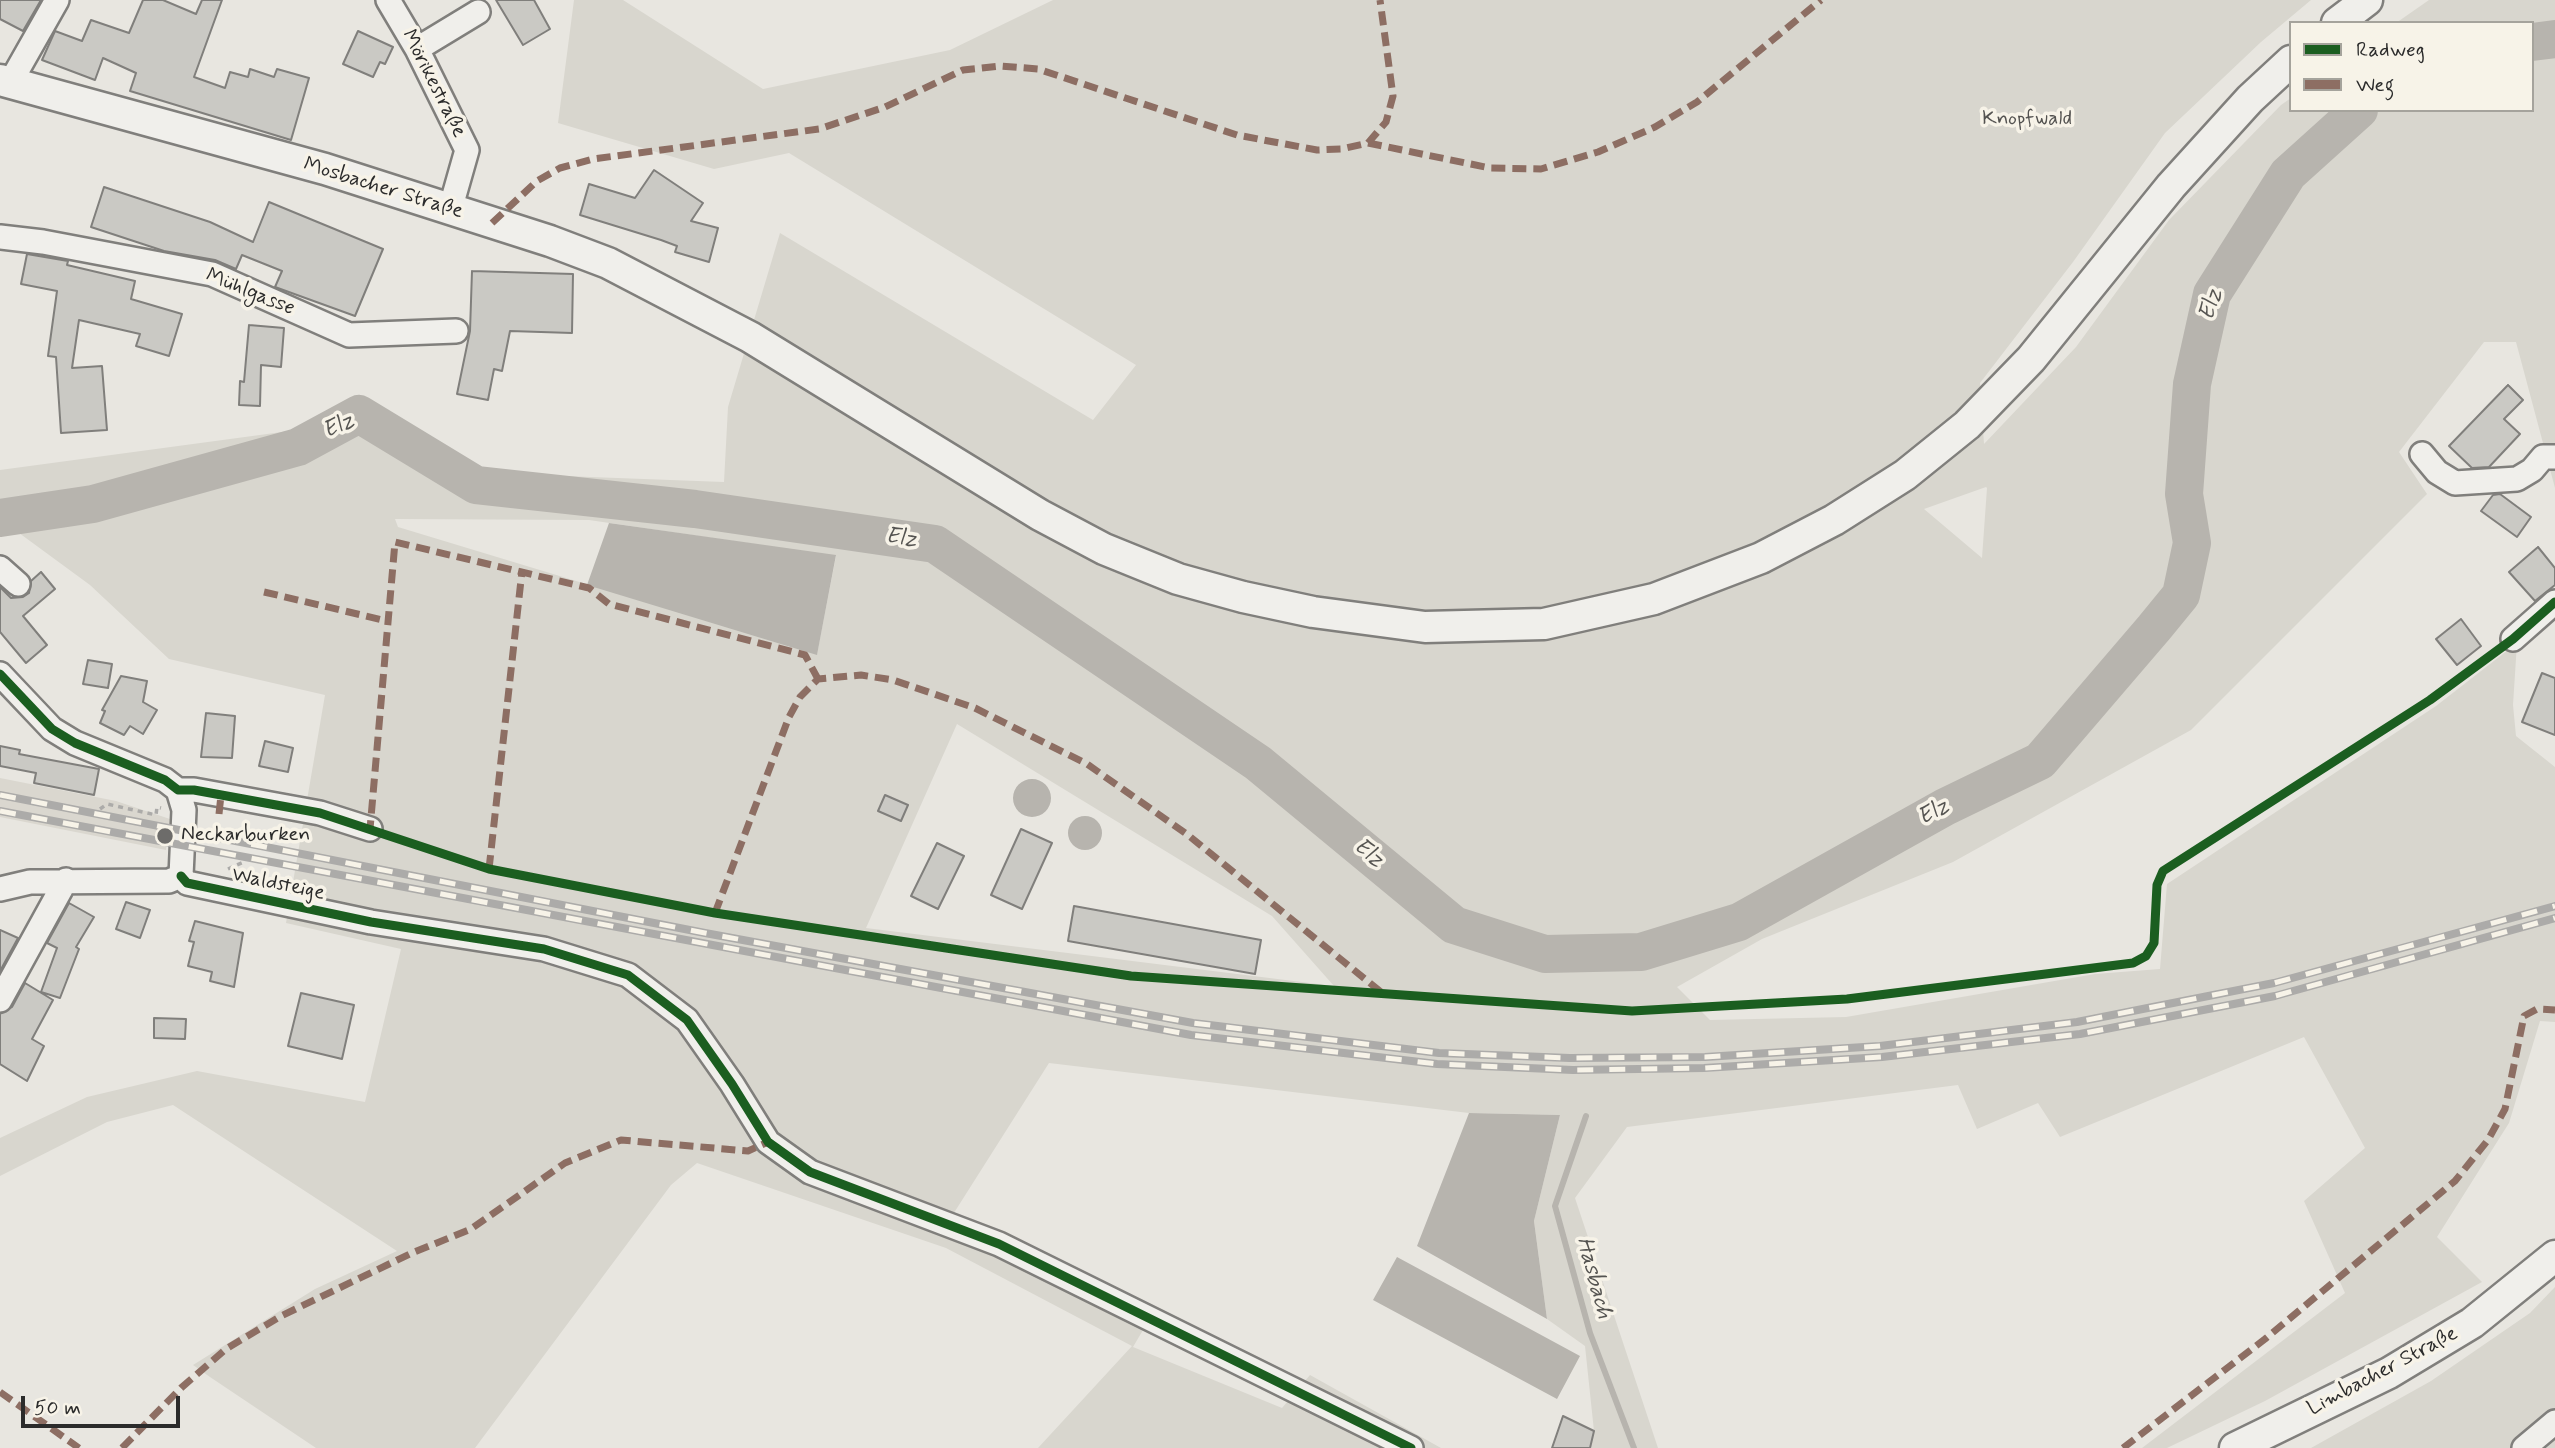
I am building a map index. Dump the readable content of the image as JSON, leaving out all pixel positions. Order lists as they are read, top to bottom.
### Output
{
  "streets": {
    "main road": ["Mosbacher Straße", "Limbacher Straße"],
    "street": ["Mörikestraße", "Mühlgasse", "Waldsteige"]
  },
  "crossings": [
    ["Mörikestraße", "Mosbacher Straße"]
  ],
  "water": ["Elz", "Hasbach"],
  "parks": ["Knopfwald"],
  "places": ["Neckarburken"],
  "legend": ["Radweg", "Weg"],
  "scale_bar": "50 m"
}
